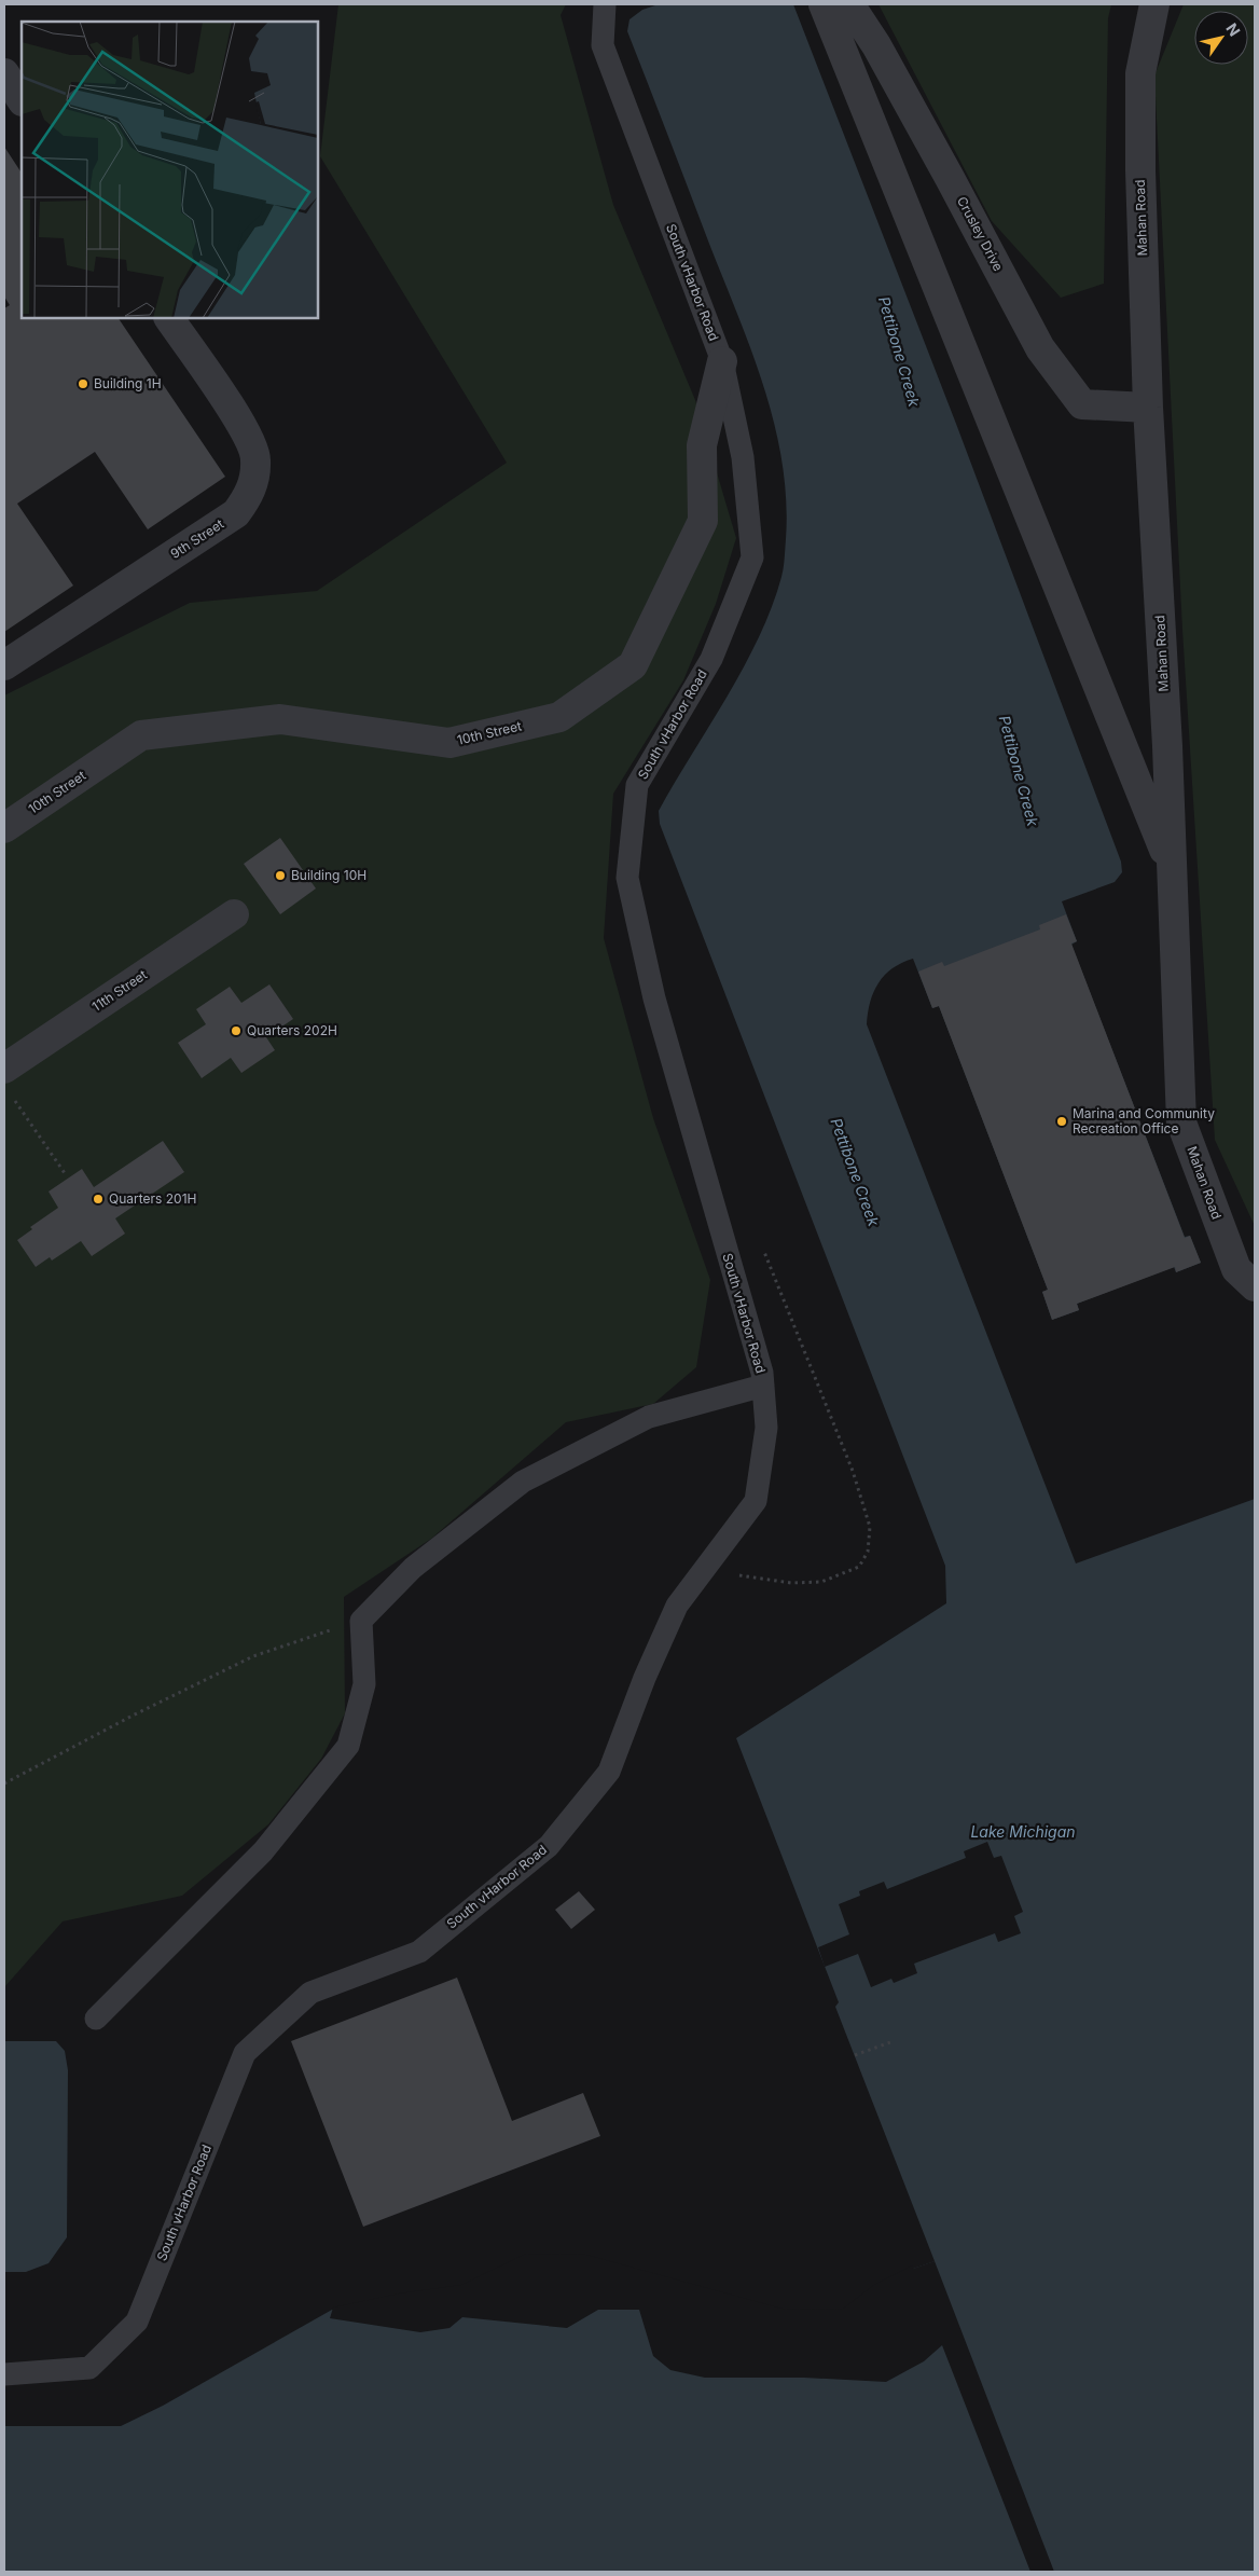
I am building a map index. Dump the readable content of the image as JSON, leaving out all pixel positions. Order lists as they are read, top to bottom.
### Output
{
  "streets": {
    "street": [
      "Mahan Road",
      "Crusley Drive",
      "9th Street",
      "10th Street",
      "11th Street"
    ],
    "lane": ["South vHarbor Road"]
  },
  "crossings": [
    ["Mahan Road", "Crusley Drive"],
    ["South vHarbor Road", "10th Street"]
  ],
  "water": ["Pettibone Creek", "Lake Michigan"],
  "places": [
    "Building 1H",
    "Building 10H",
    "Quarters 202H",
    "Marina and Community Recreation Office",
    "Quarters 201H"
  ],
  "north": "top right"
}
